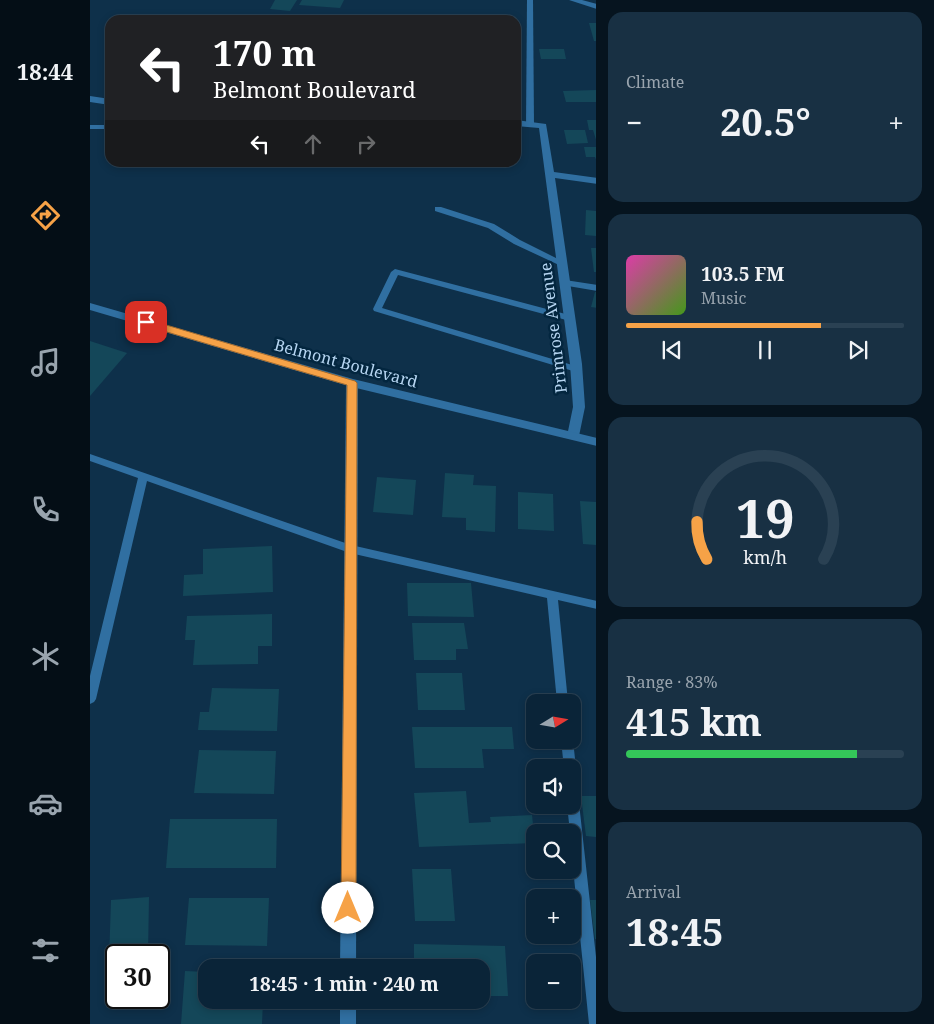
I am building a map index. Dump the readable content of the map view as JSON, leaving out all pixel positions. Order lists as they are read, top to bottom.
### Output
{
  "streets": {
    "street": ["Primrose Avenue", "Belmont Boulevard"]
  },
  "crossings": [
    ["Primrose Avenue", "Belmont Boulevard"]
  ],
  "north": "right",
  "page": {
    "tabs": "18:44",
    "tile": [
      "Climate",
      ["Range · 83%", "415 km"],
      ["Arrival", "18:45"]
    ],
    "turn": ["170 m", "Belmont Boulevard"],
    "heat": ["−", "20.5°", "+"],
    "song": ["103.5 FM", "Music"],
    "map_buttons": ["+", "−"],
    "limit": "30",
    "trip": "18:45 · 1 min · 240 m",
    "gauge": ["19", "km/h"]
  }
}
